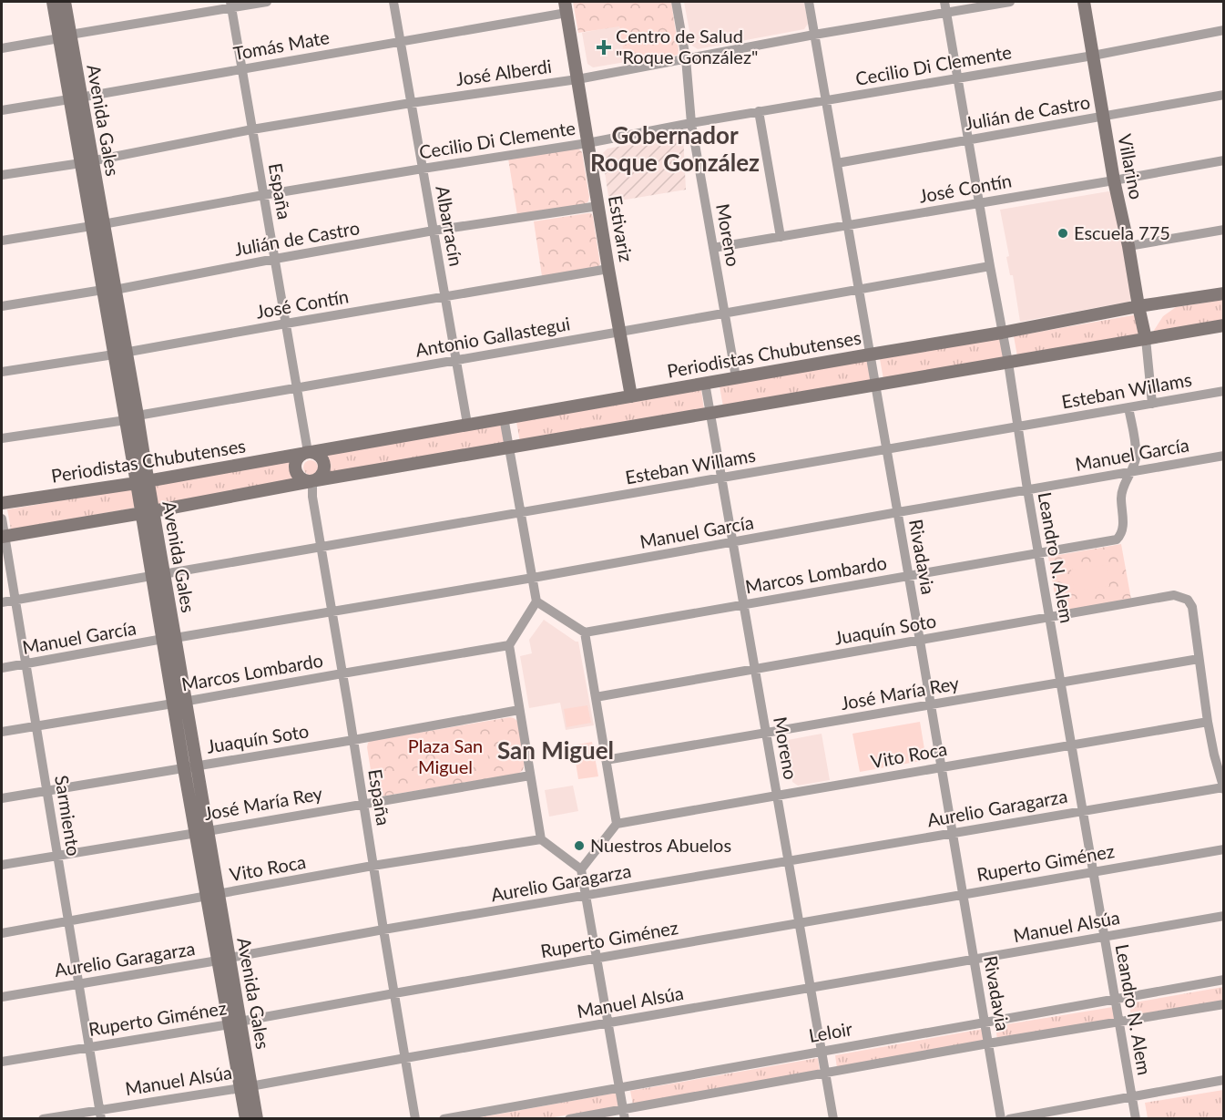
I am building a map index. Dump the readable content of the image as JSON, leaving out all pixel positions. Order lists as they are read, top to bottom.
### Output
{
  "streets": {
    "street": [
      "Tomás Mate",
      "Cecilio Di Clemente",
      "José Alberdi",
      "Julián de Castro",
      "Avenida Gales",
      "Villarino",
      "José Contín",
      "España",
      "Albarracín",
      "Estivariz",
      "Moreno",
      "Antonio Gallastegui",
      "Periodistas Chubutenses",
      "Esteban Willams",
      "Manuel García",
      "Rivadavia",
      "Leandro N. Alem",
      "Marcos Lombardo",
      "Juaquín Soto",
      "José María Rey",
      "Vito Roca",
      "Aurelio Garagarza",
      "Sarmiento",
      "Ruperto Giménez",
      "Manuel Alsúa",
      "Leloir"
    ]
  },
  "crossings": [
    ["Tomás Mate", "Avenida Gales"],
    ["Tomás Mate", "España"],
    ["Tomás Mate", "Albarracín"],
    ["Tomás Mate", "Estivariz"],
    ["Cecilio Di Clemente", "Avenida Gales"],
    ["Cecilio Di Clemente", "Villarino"],
    ["Cecilio Di Clemente", "España"],
    ["Cecilio Di Clemente", "Albarracín"],
    ["Cecilio Di Clemente", "Estivariz"],
    ["Cecilio Di Clemente", "Moreno"],
    ["Cecilio Di Clemente", "Rivadavia"],
    ["Cecilio Di Clemente", "Leandro N. Alem"],
    ["José Alberdi", "Avenida Gales"],
    ["José Alberdi", "España"],
    ["José Alberdi", "Albarracín"],
    ["José Alberdi", "Estivariz"],
    ["José Alberdi", "Moreno"],
    ["José Alberdi", "Rivadavia"],
    ["José Alberdi", "Leandro N. Alem"],
    ["Julián de Castro", "Avenida Gales"],
    ["Julián de Castro", "Villarino"],
    ["Julián de Castro", "España"],
    ["Julián de Castro", "Albarracín"],
    ["Julián de Castro", "Estivariz"],
    ["Julián de Castro", "Rivadavia"],
    ["Julián de Castro", "Leandro N. Alem"],
    ["Avenida Gales", "José Contín"],
    ["Avenida Gales", "Antonio Gallastegui"],
    ["Avenida Gales", "Periodistas Chubutenses"],
    ["Avenida Gales", "Esteban Willams"],
    ["Avenida Gales", "Manuel García"],
    ["Avenida Gales", "Marcos Lombardo"],
    ["Avenida Gales", "Juaquín Soto"],
    ["Avenida Gales", "José María Rey"],
    ["Avenida Gales", "Vito Roca"],
    ["Avenida Gales", "Aurelio Garagarza"],
    ["Avenida Gales", "Ruperto Giménez"],
    ["Avenida Gales", "Manuel Alsúa"],
    ["Villarino", "José Contín"],
    ["Villarino", "Periodistas Chubutenses"],
    ["Villarino", "Esteban Willams"],
    ["José Contín", "España"],
    ["José Contín", "Albarracín"],
    ["José Contín", "Estivariz"],
    ["José Contín", "Moreno"],
    ["José Contín", "Rivadavia"],
    ["José Contín", "Leandro N. Alem"],
    ["España", "Antonio Gallastegui"],
    ["España", "Periodistas Chubutenses"],
    ["España", "Esteban Willams"],
    ["España", "Manuel García"],
    ["España", "Marcos Lombardo"],
    ["España", "Juaquín Soto"],
    ["España", "José María Rey"],
    ["España", "Vito Roca"],
    ["España", "Aurelio Garagarza"],
    ["España", "Ruperto Giménez"],
    ["España", "Manuel Alsúa"],
    ["Albarracín", "Antonio Gallastegui"],
    ["Albarracín", "Periodistas Chubutenses"],
    ["Estivariz", "Antonio Gallastegui"],
    ["Estivariz", "Periodistas Chubutenses"],
    ["Moreno", "Antonio Gallastegui"],
    ["Moreno", "Periodistas Chubutenses"],
    ["Moreno", "Esteban Willams"],
    ["Moreno", "Manuel García"],
    ["Moreno", "Marcos Lombardo"],
    ["Moreno", "Juaquín Soto"],
    ["Moreno", "José María Rey"],
    ["Moreno", "Vito Roca"],
    ["Moreno", "Aurelio Garagarza"],
    ["Moreno", "Ruperto Giménez"],
    ["Moreno", "Manuel Alsúa"],
    ["Moreno", "Leloir"],
    ["Antonio Gallastegui", "Rivadavia"],
    ["Antonio Gallastegui", "Leandro N. Alem"],
    ["Periodistas Chubutenses", "Rivadavia"],
    ["Periodistas Chubutenses", "Leandro N. Alem"],
    ["Esteban Willams", "Rivadavia"],
    ["Esteban Willams", "Leandro N. Alem"],
    ["Esteban Willams", "Sarmiento"],
    ["Manuel García", "Rivadavia"],
    ["Manuel García", "Leandro N. Alem"],
    ["Manuel García", "Marcos Lombardo"],
    ["Manuel García", "Sarmiento"],
    ["Rivadavia", "Marcos Lombardo"],
    ["Rivadavia", "Juaquín Soto"],
    ["Rivadavia", "José María Rey"],
    ["Rivadavia", "Vito Roca"],
    ["Rivadavia", "Aurelio Garagarza"],
    ["Rivadavia", "Ruperto Giménez"],
    ["Rivadavia", "Manuel Alsúa"],
    ["Rivadavia", "Leloir"],
    ["Leandro N. Alem", "Marcos Lombardo"],
    ["Leandro N. Alem", "Juaquín Soto"],
    ["Leandro N. Alem", "José María Rey"],
    ["Leandro N. Alem", "Vito Roca"],
    ["Leandro N. Alem", "Aurelio Garagarza"],
    ["Leandro N. Alem", "Ruperto Giménez"],
    ["Leandro N. Alem", "Manuel Alsúa"],
    ["Leandro N. Alem", "Leloir"],
    ["Marcos Lombardo", "Sarmiento"],
    ["Juaquín Soto", "José María Rey"],
    ["Juaquín Soto", "Sarmiento"],
    ["José María Rey", "Sarmiento"],
    ["Vito Roca", "Sarmiento"],
    ["Aurelio Garagarza", "Sarmiento"],
    ["Sarmiento", "Ruperto Giménez"],
    ["Sarmiento", "Manuel Alsúa"]
  ],
  "districts": ["Gobernador Roque González", "San Miguel"],
  "parks": ["Plaza San Miguel"],
  "places": {
    "health": ["Centro de Salud \"Roque González\""],
    "other": ["Escuela 775", "Nuestros Abuelos"]
  }
}
